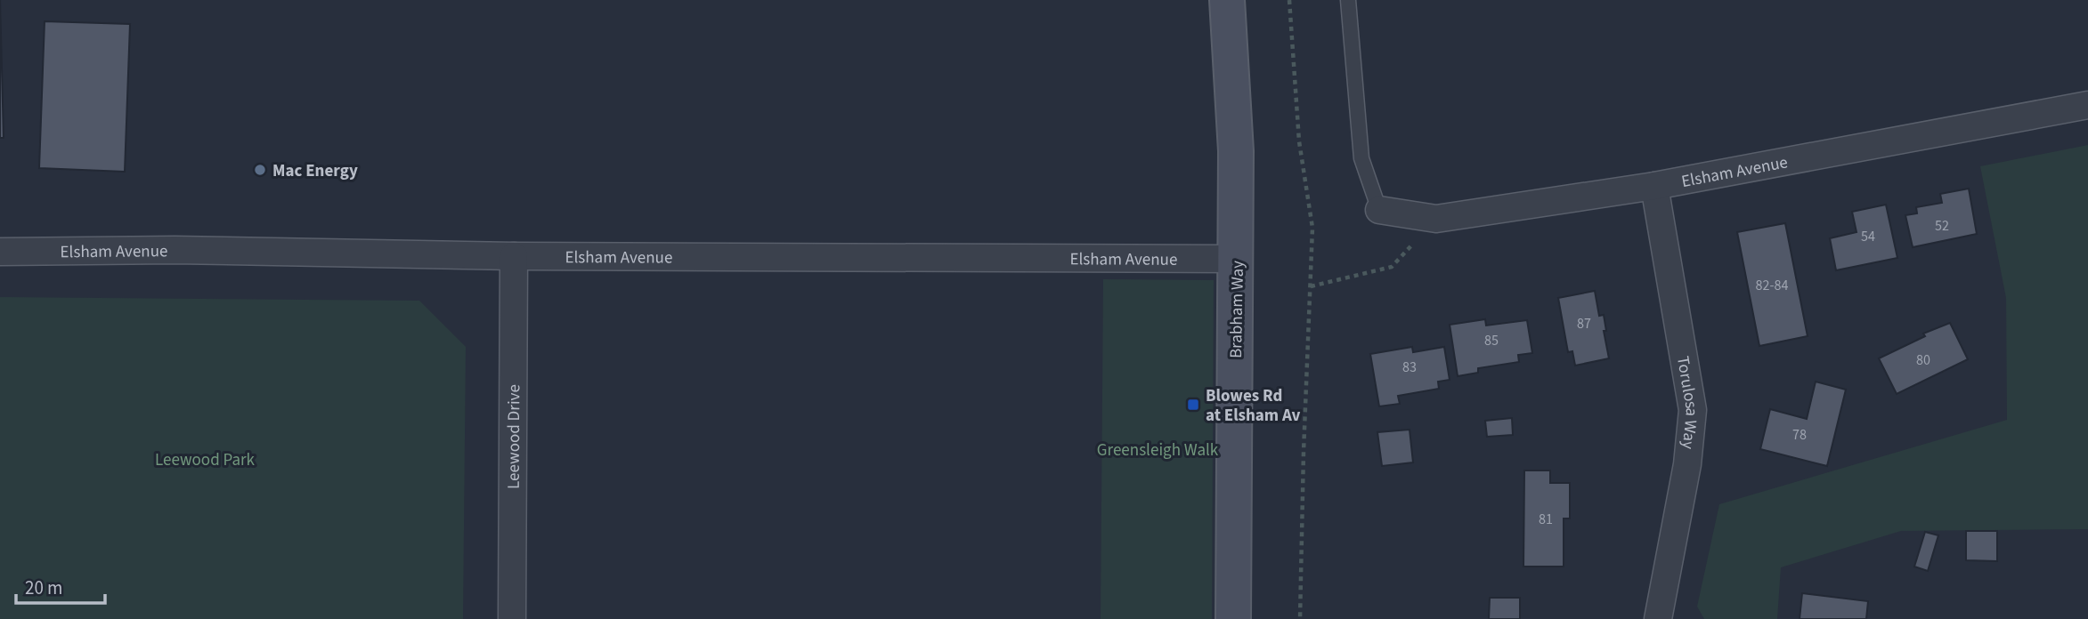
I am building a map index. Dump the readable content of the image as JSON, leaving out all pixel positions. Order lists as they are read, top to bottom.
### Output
{
  "streets": {
    "main road": ["Brabham Way"],
    "street": ["Elsham Avenue", "Torulosa Way", "Leewood Drive"]
  },
  "crossings": [
    ["Elsham Avenue", "Brabham Way"],
    ["Elsham Avenue", "Torulosa Way"],
    ["Elsham Avenue", "Leewood Drive"]
  ],
  "parks": ["Greensleigh Walk", "Leewood Park"],
  "places": {
    "other": ["Mac Energy"],
    "transit": ["Blowes Rd at Elsham Av"]
  },
  "house_numbers": [
    "52",
    "54",
    "82-84",
    "87",
    "85",
    "80",
    "83",
    "78",
    "81"
  ],
  "scale_bar": "20 m"
}
